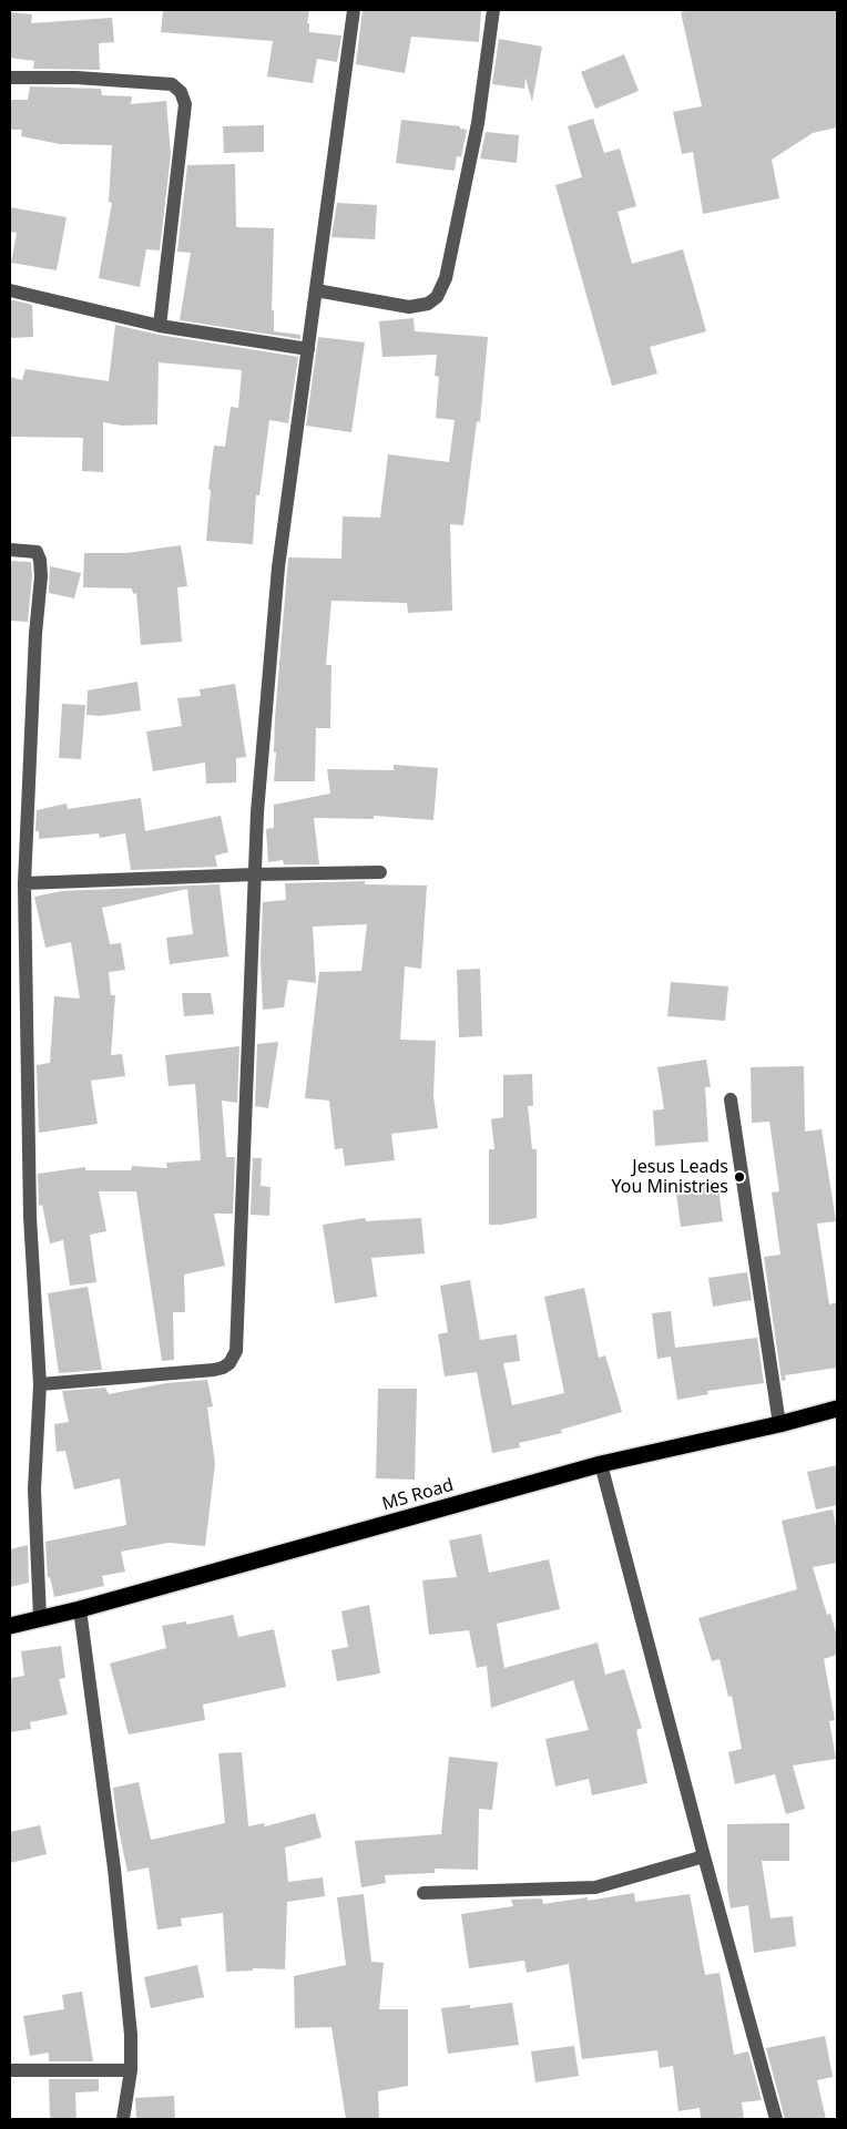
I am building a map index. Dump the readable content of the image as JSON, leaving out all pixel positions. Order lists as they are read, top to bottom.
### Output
{
  "streets": {
    "highway": ["MS Road"]
  },
  "places": ["Jesus Leads You Ministries"]
}
